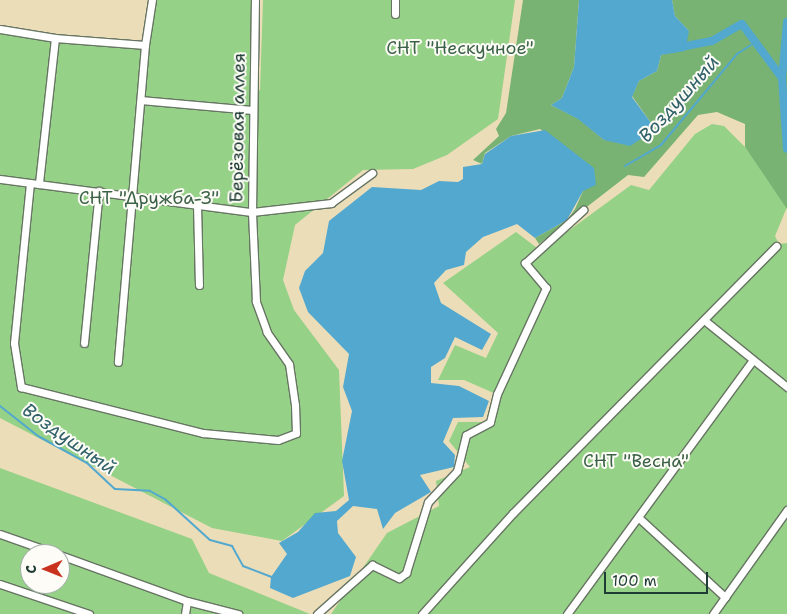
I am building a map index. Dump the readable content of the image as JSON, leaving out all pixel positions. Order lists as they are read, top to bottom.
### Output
{
  "streets": {
    "street": ["Берёзовая аллея"]
  },
  "water": ["Воздушный"],
  "parks": ["СНТ \"Нескучное\"", "СНТ \"Дружба-3\"", "СНТ \"Весна\""],
  "scale_bar": "100 m",
  "north": "left"
}
